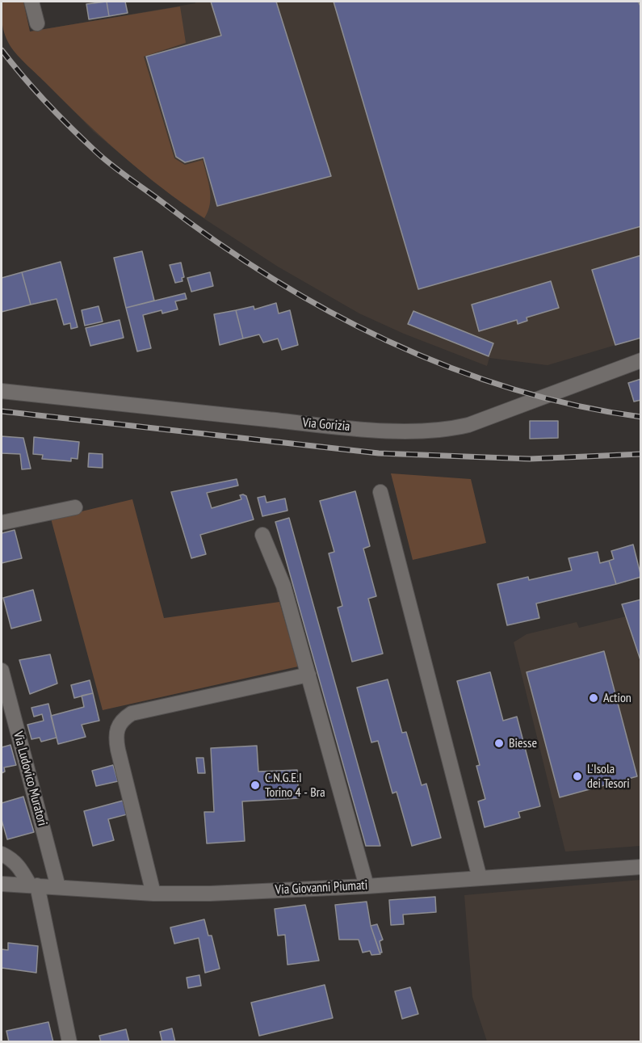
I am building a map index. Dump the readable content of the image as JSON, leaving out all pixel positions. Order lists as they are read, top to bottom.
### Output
{
  "streets": {
    "street": ["Via Gorizia", "Via Ludovico Muratori", "Via Giovanni Piumati"]
  },
  "crossings": [
    ["Via Ludovico Muratori", "Via Giovanni Piumati"]
  ],
  "places": [
    "Action",
    "Biesse",
    "L'Isola dei Tesori",
    "C.N.G.E.I Torino 4 - Bra"
  ]
}
